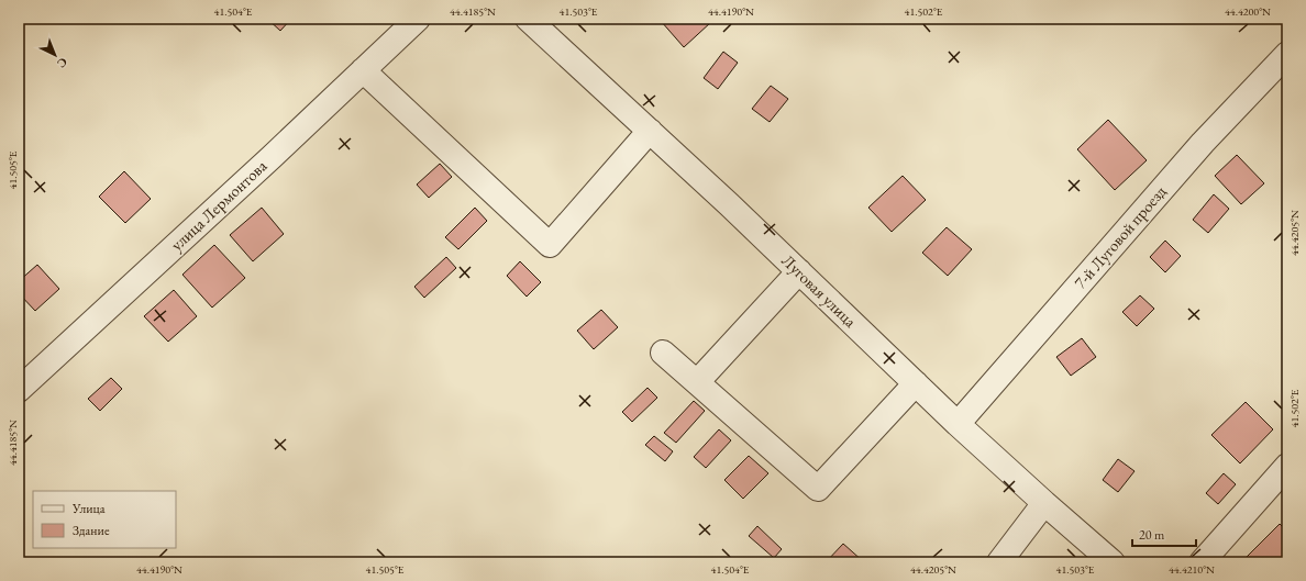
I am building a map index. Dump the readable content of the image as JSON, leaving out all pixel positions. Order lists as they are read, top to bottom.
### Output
{
  "streets": {
    "street": ["улица Лермонтова", "7-й Луговой проезд", "Луговая улица"]
  },
  "crossings": [
    ["7-й Луговой проезд", "Луговая улица"]
  ],
  "legend": ["Улица", "Здание"],
  "scale_bar": "20 m",
  "north": "bottom right",
  "coordinates": [
    "41.504°E",
    "44.4185°N",
    "41.503°E",
    "44.4190°N",
    "41.502°E",
    "44.4200°N",
    "41.505°E",
    "44.4205°N",
    "44.4210°N"
  ]
}
